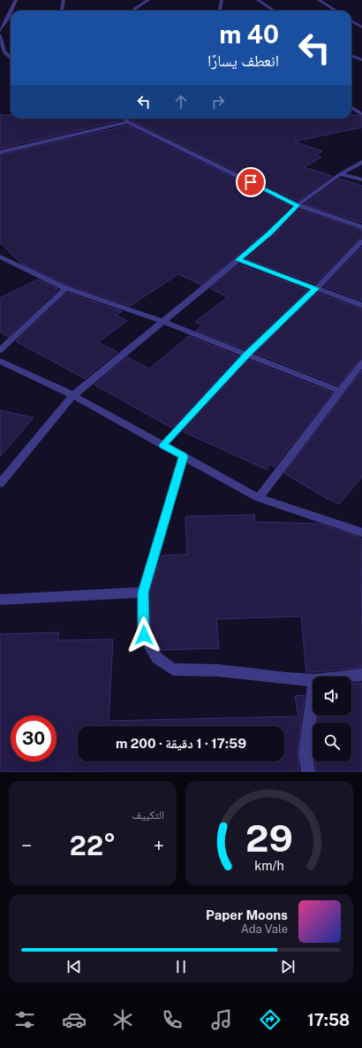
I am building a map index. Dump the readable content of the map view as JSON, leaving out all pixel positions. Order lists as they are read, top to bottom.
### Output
{
  "page": {
    "turn": ["40 m", "انعطف يسارًا"],
    "limit": "30",
    "trip": "17:59 · 1 دقيقة · 200 m",
    "tile": "التكييف",
    "heat": ["−", "22°", "+"],
    "song": ["Paper Moons", "Ada Vale"],
    "tabs": "17:58",
    "gauge": ["29", "km/h"]
  }
}
